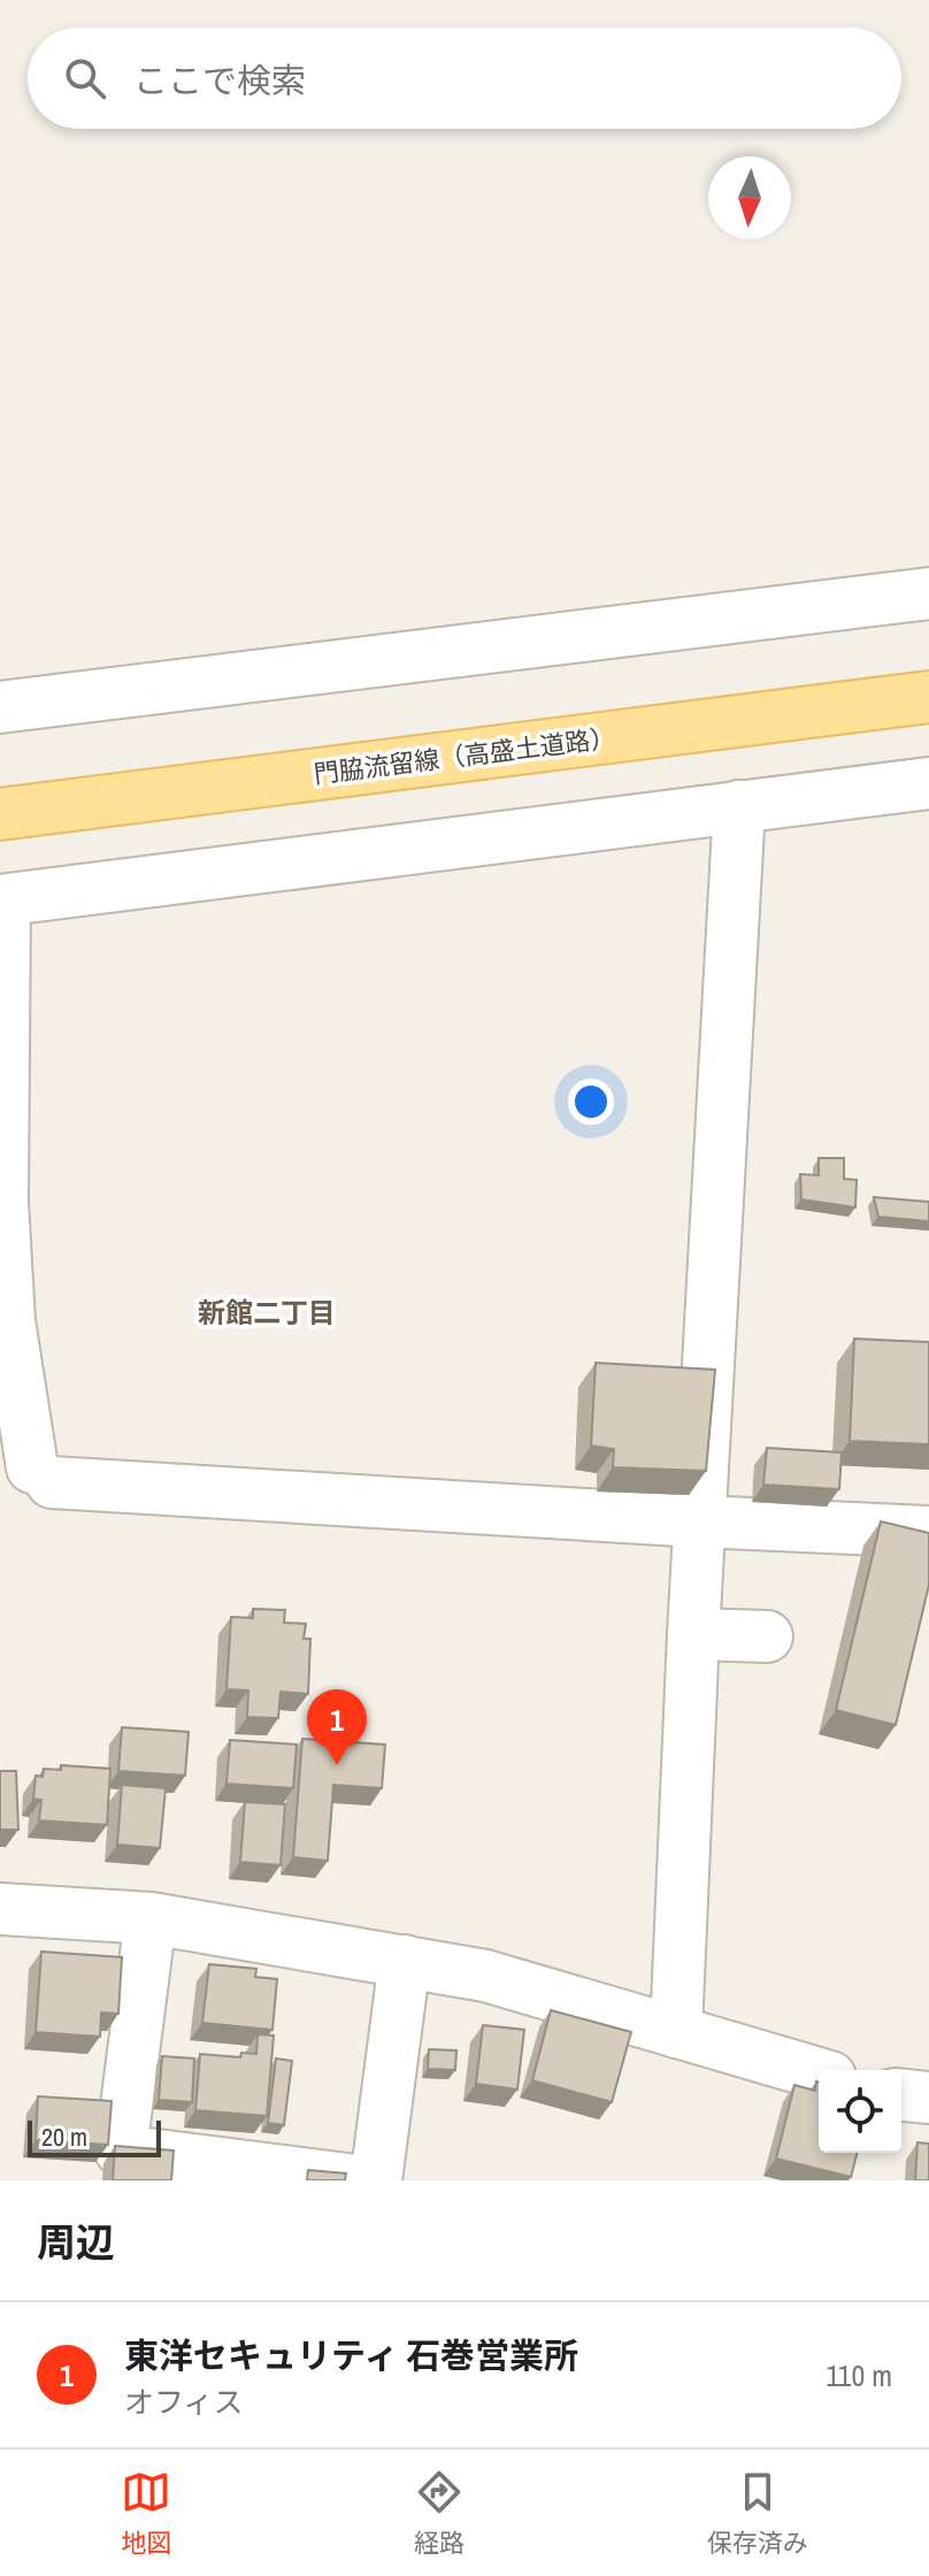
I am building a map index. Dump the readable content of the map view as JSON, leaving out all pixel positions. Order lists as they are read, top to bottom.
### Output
{
  "streets": {
    "main road": ["門脇流留線（高盛土道路）"]
  },
  "districts": ["新館二丁目"],
  "scale_bar": "20 m",
  "north": "bottom",
  "page": {
    "search": "ここで検索",
    "pins": "1",
    "scale": "20 m",
    "heading": "周辺",
    "list": [
      {
        "mark": "1",
        "name": "東洋セキュリティ 石巻営業所",
        "note": "オフィス",
        "value": "110 m"
      }
    ],
    "nav": ["地図", "経路", "保存済み"]
  }
}
